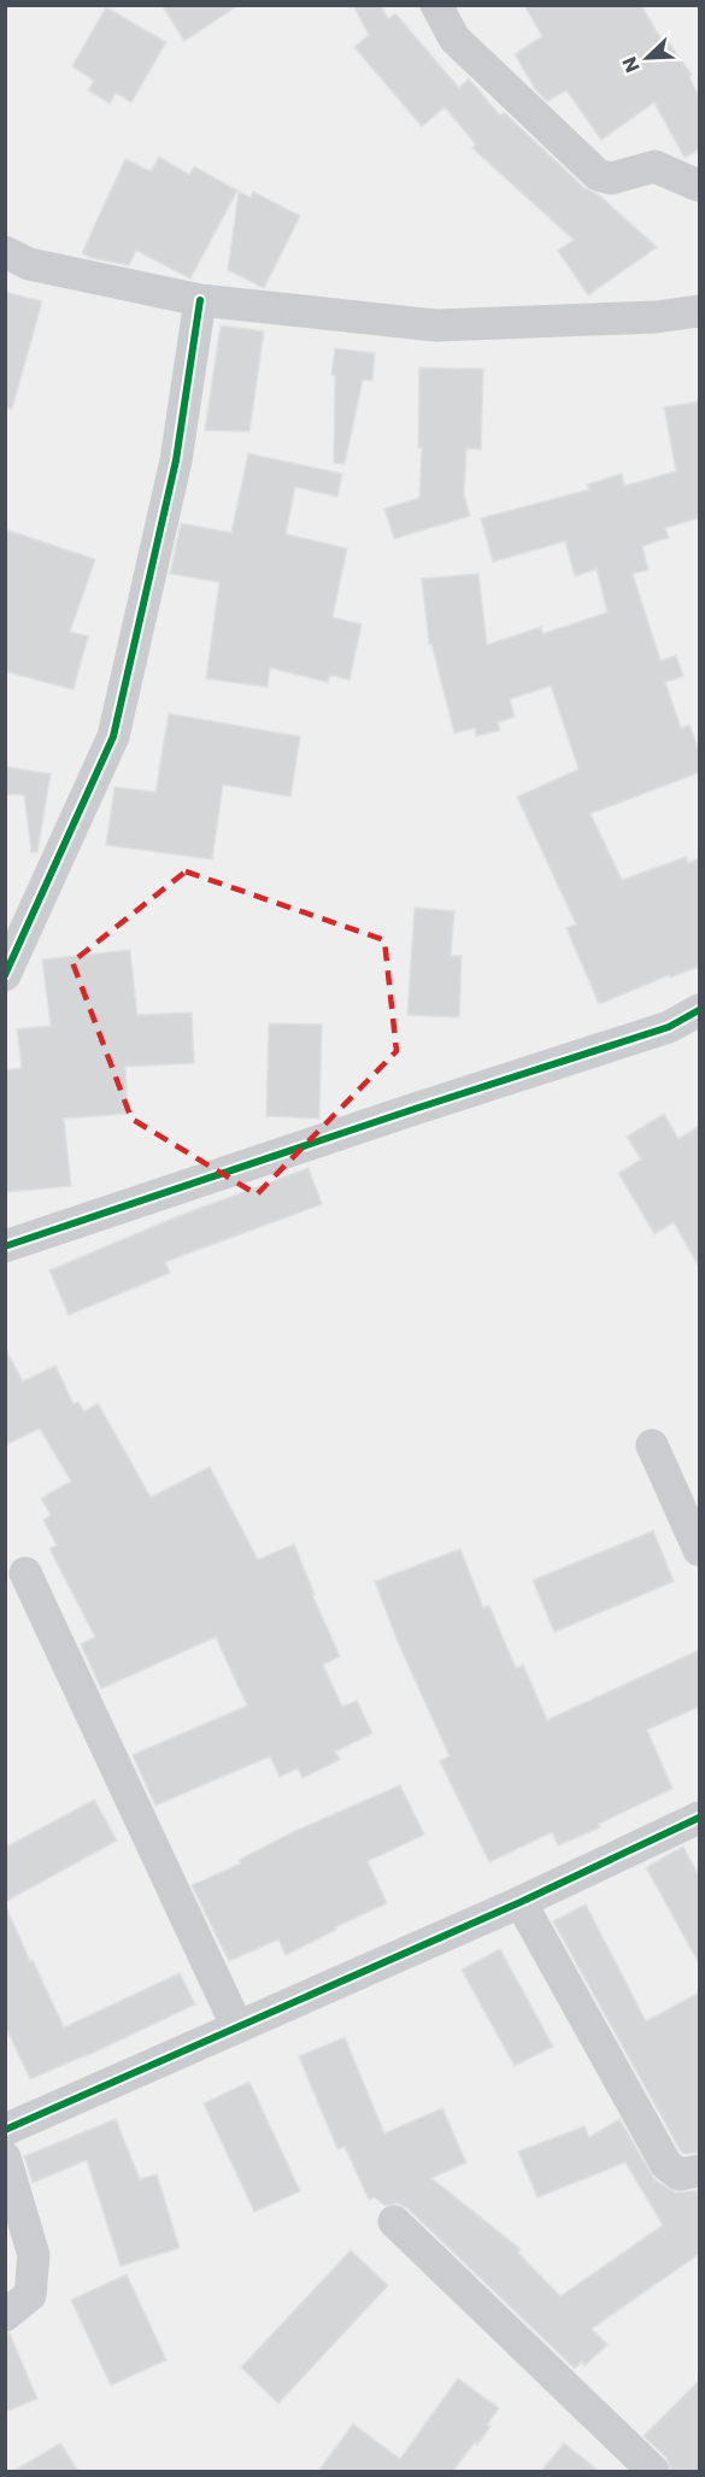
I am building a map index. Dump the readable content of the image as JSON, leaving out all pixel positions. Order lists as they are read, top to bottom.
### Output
{
  "north": "bottom left"
}
